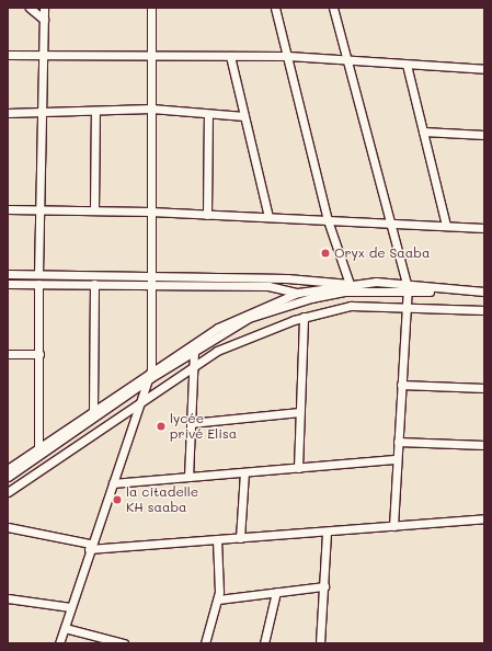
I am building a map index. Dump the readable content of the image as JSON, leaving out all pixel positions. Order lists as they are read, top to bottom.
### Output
{
  "places": ["Oryx de Saaba", "lycée privé Elisa", "la citadelle KH saaba"]
}
